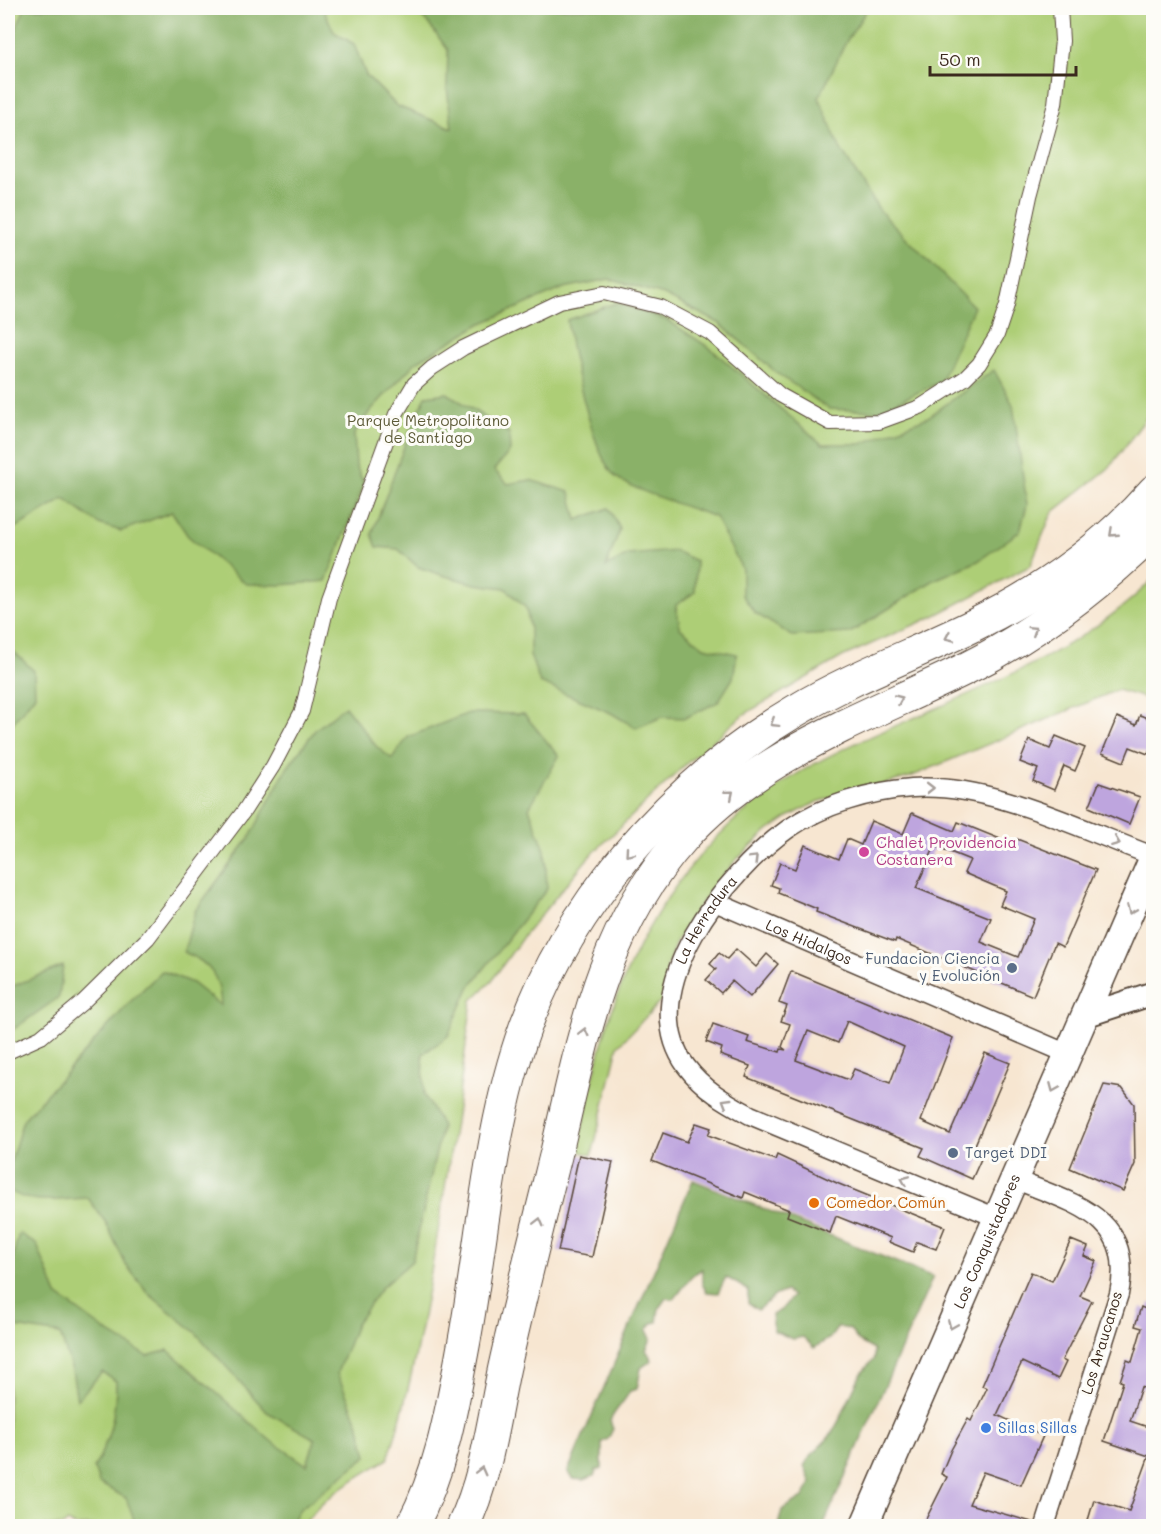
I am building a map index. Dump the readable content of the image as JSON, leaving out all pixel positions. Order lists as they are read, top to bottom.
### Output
{
  "streets": {
    "main road": ["Los Conquistadores"],
    "street": ["La Herradura", "Los Hidalgos", "Los Araucanos"]
  },
  "crossings": [
    ["La Herradura", "Los Hidalgos"],
    ["La Herradura", "Los Conquistadores"],
    ["Los Hidalgos", "Los Conquistadores"],
    ["Los Conquistadores", "Los Araucanos"]
  ],
  "one_way": ["Los Conquistadores"],
  "parks": ["Parque Metropolitano de Santiago"],
  "places": [
    "Chalet Providencia Costanera",
    "Fundacion Ciencia y Evolución",
    "Target DDI",
    "Comedor Común",
    "Sillas Sillas"
  ],
  "scale_bar": "50 m"
}
